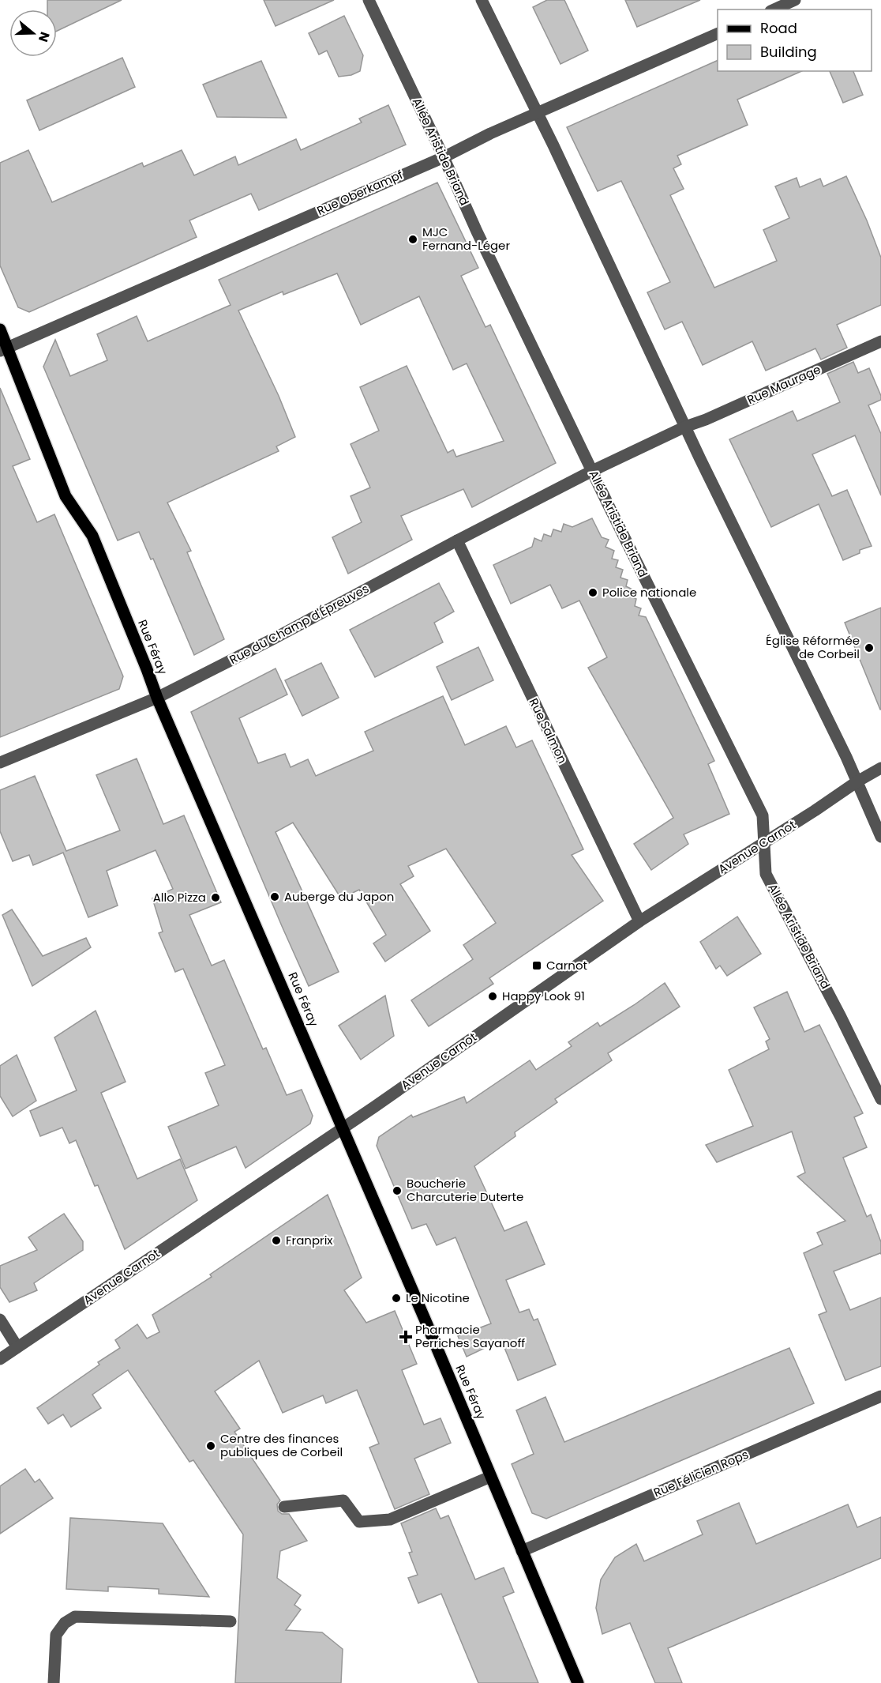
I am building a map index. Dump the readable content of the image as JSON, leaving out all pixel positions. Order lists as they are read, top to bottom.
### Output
{
  "streets": {
    "main road": ["Rue Féray"],
    "street": [
      "Allée Aristide Briand",
      "Rue Oberkampf",
      "Rue Maurage",
      "Rue du Champ d'Épreuves",
      "Rue Salmon",
      "Avenue Carnot",
      "Rue Félicien Rops"
    ]
  },
  "crossings": [
    ["Allée Aristide Briand", "Rue Oberkampf"],
    ["Allée Aristide Briand", "Rue Maurage"],
    ["Allée Aristide Briand", "Rue du Champ d'Épreuves"],
    ["Allée Aristide Briand", "Avenue Carnot"],
    ["Rue Oberkampf", "Rue Féray"],
    ["Rue Maurage", "Rue du Champ d'Épreuves"],
    ["Rue du Champ d'Épreuves", "Rue Féray"],
    ["Rue du Champ d'Épreuves", "Rue Salmon"],
    ["Rue Féray", "Avenue Carnot"],
    ["Rue Féray", "Rue Félicien Rops"],
    ["Rue Salmon", "Avenue Carnot"]
  ],
  "places": {
    "other": [
      "MJC Fernand-Léger",
      "Police nationale",
      "Église Réformée de Corbeil",
      "Auberge du Japon",
      "Allo Pizza",
      "Happy Look 91",
      "Boucherie Charcuterie Duterte",
      "Franprix",
      "Le Nicotine",
      "Centre des finances publiques de Corbeil"
    ],
    "transit": ["Carnot"],
    "health": ["Pharmacie Perriches Sayanoff"]
  },
  "legend": ["Road", "Building"],
  "north": "right"
}
